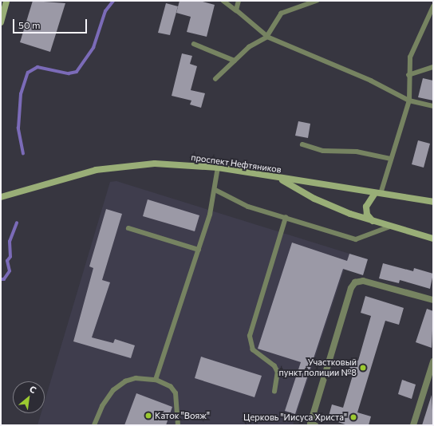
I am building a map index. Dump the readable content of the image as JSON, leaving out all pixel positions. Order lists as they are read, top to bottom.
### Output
{
  "streets": {
    "main road": ["проспект Нефтяников"]
  },
  "places": ["Участковый пункт полиции №8", "Каток \"Вояж\"", "Церковь \"Иисуса Христа\""],
  "scale_bar": "50 m",
  "north": "top right"
}
